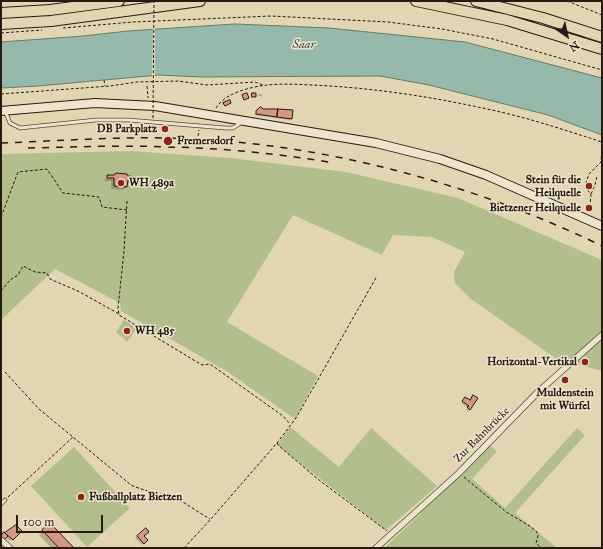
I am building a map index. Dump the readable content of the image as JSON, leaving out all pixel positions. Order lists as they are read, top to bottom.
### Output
{
  "streets": {
    "street": ["Zur Bahnbrücke"]
  },
  "water": ["Saar"],
  "places": [
    "DB Parkplatz",
    "Fremersdorf",
    "WH 489a",
    "Stein für die Heilquelle",
    "Bietzener Heilquelle",
    "WH 485",
    "Horizontal-Vertikal",
    "Muldenstein mit Würfel",
    "Fußballplatz Bietzen"
  ],
  "scale_bar": "100 m",
  "north": "bottom right"
}
